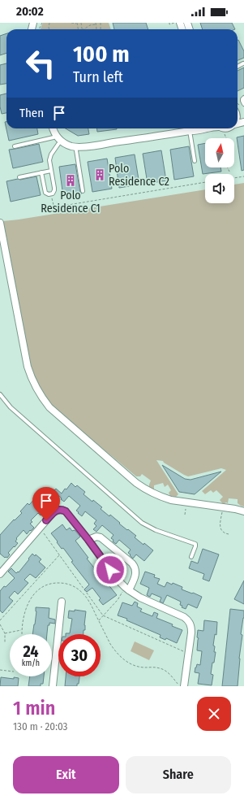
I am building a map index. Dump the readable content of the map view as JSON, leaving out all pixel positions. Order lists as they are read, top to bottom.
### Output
{
  "places": {
    "building": ["Polo Residence C2", "Polo Residence C1"]
  },
  "north": "top",
  "page": {
    "status": "20:02",
    "turn": ["100 m", "Turn left"],
    "then": "Then",
    "speed": "24 km/h",
    "limit": "30",
    "heading": ["1 min", "130 m · 20:03"],
    "buttons": ["Exit", "Share"]
  }
}
